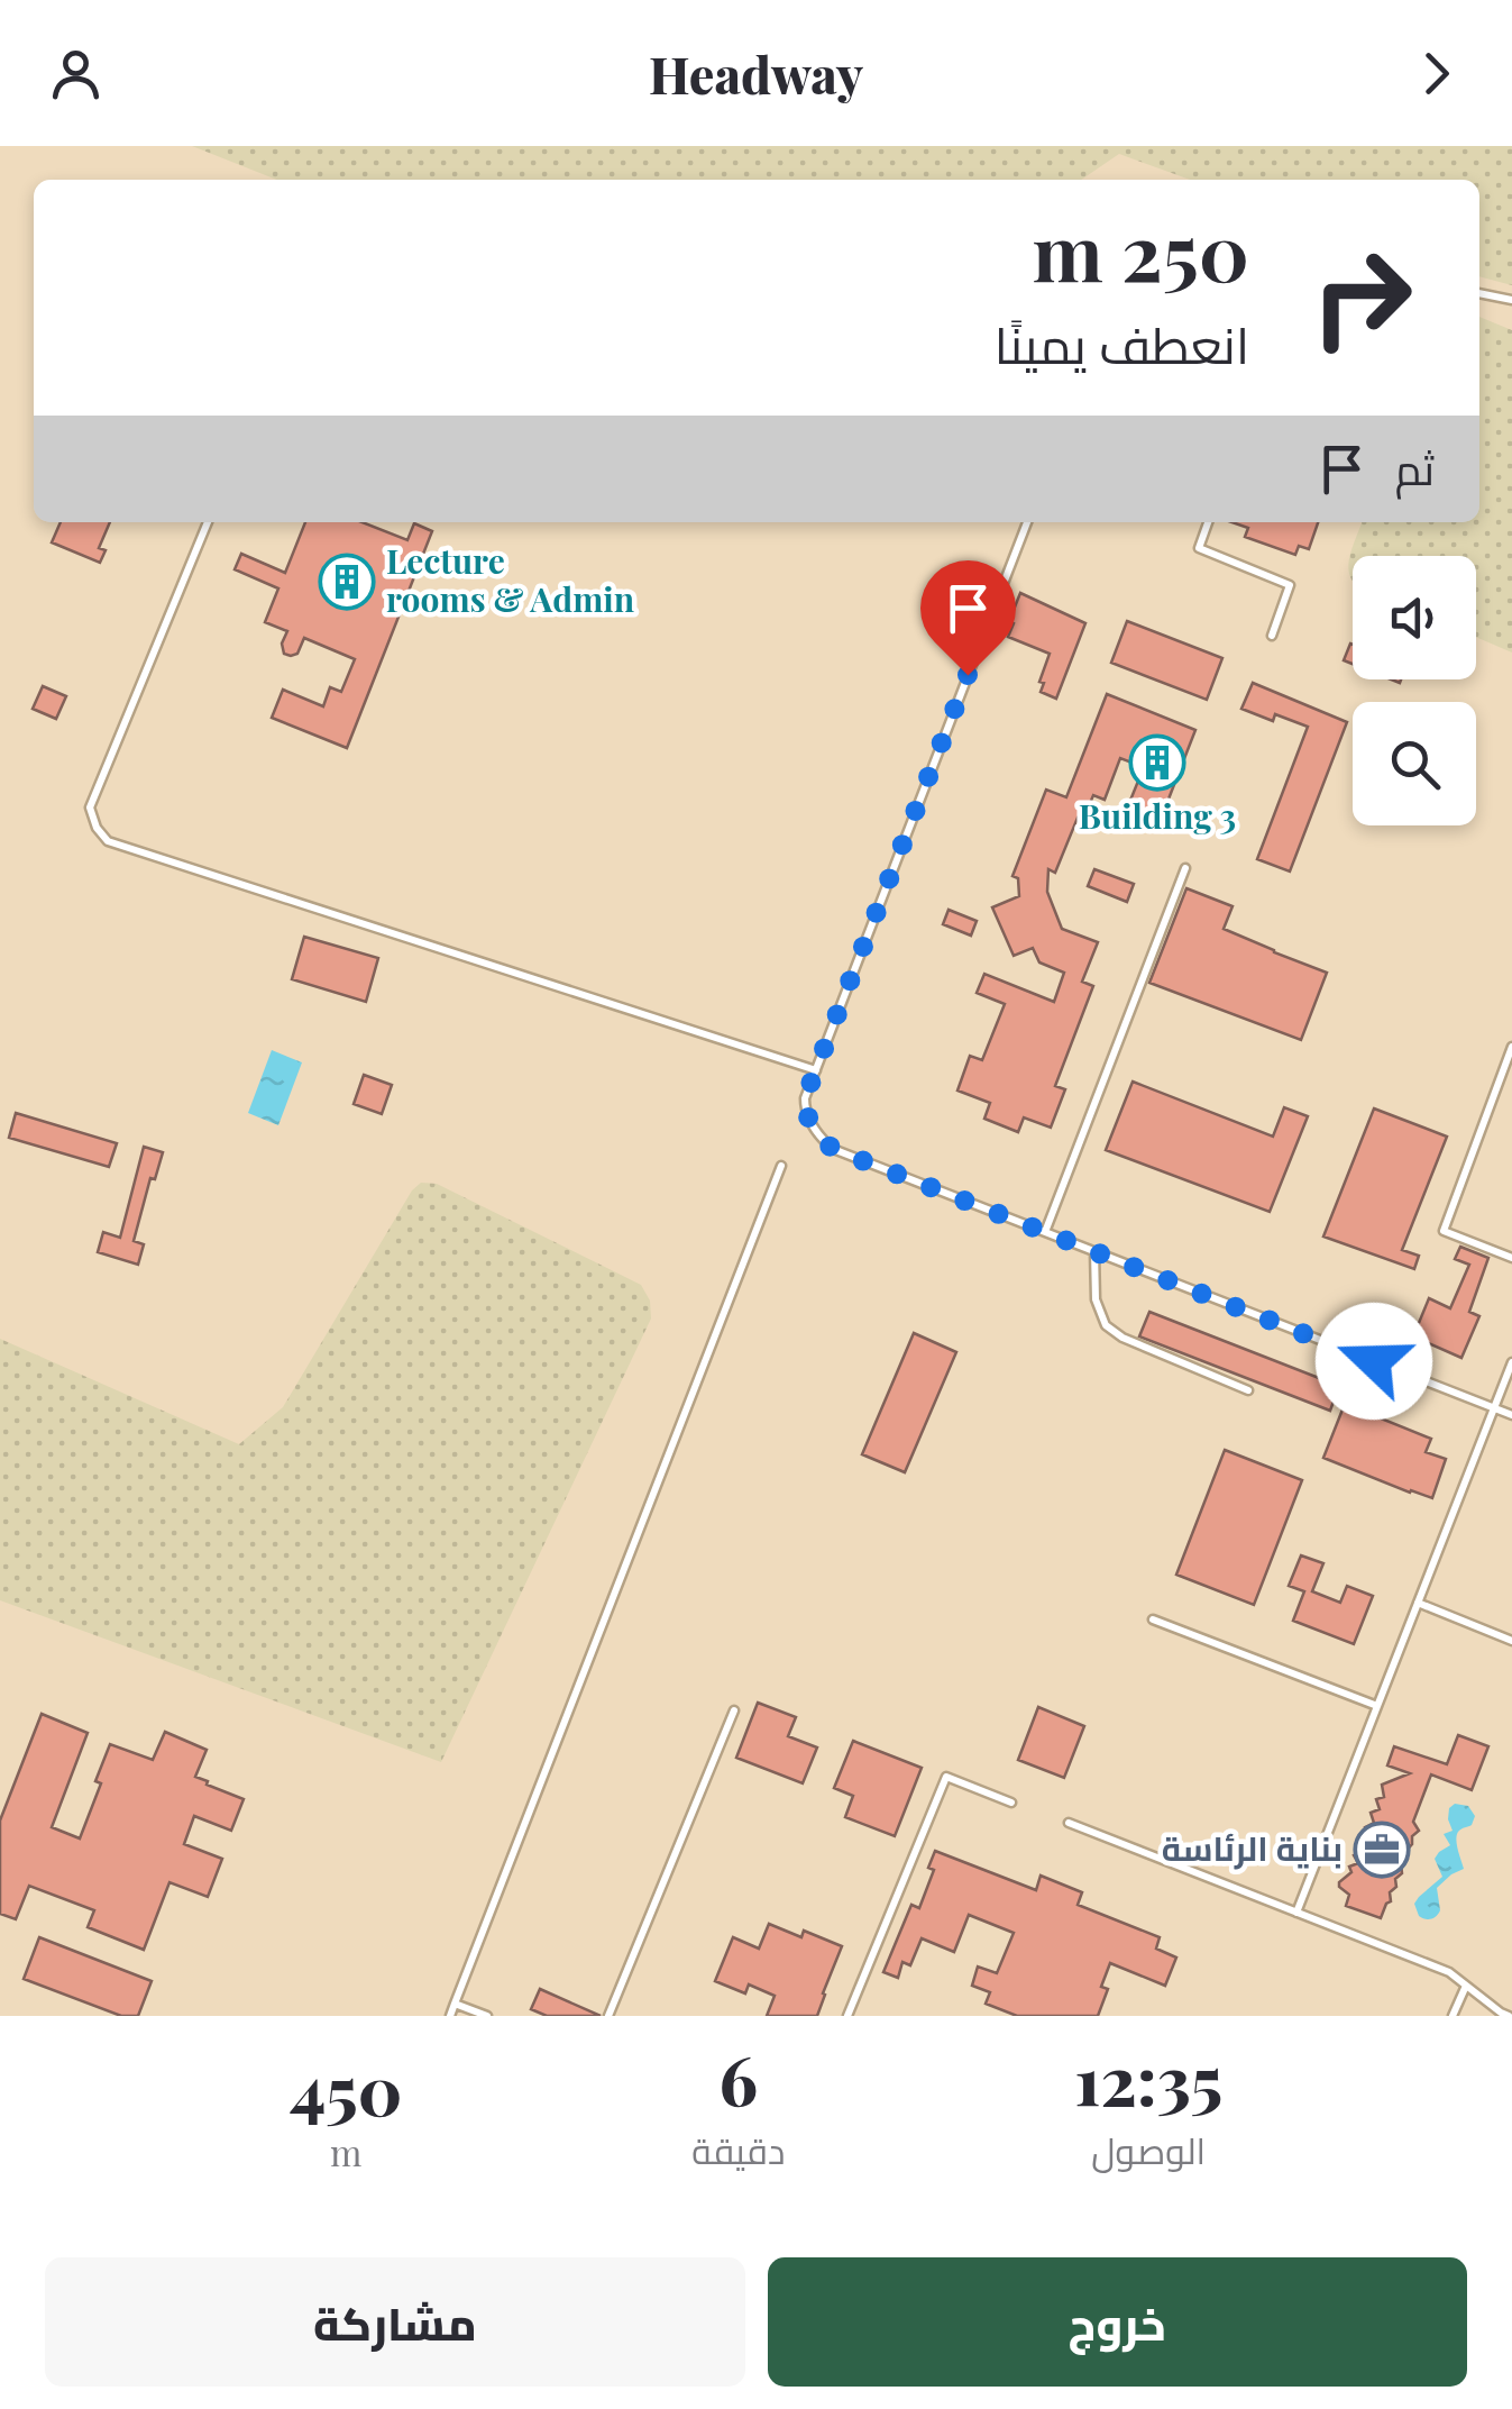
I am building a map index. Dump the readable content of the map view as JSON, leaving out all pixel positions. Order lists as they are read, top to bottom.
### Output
{
  "places": {
    "building": ["Lecture rooms & Admin", "Building 3"],
    "office": ["بناية الرئاسة"]
  },
  "page": {
    "header": "Headway",
    "turn": ["250 m", "انعطف يمينًا"],
    "then": "ثم",
    "eta": [
      "12:35",
      "الوصول",
      "6",
      "دقيقة",
      "450",
      "m"
    ],
    "buttons": ["خروج", "مشاركة"]
  }
}
